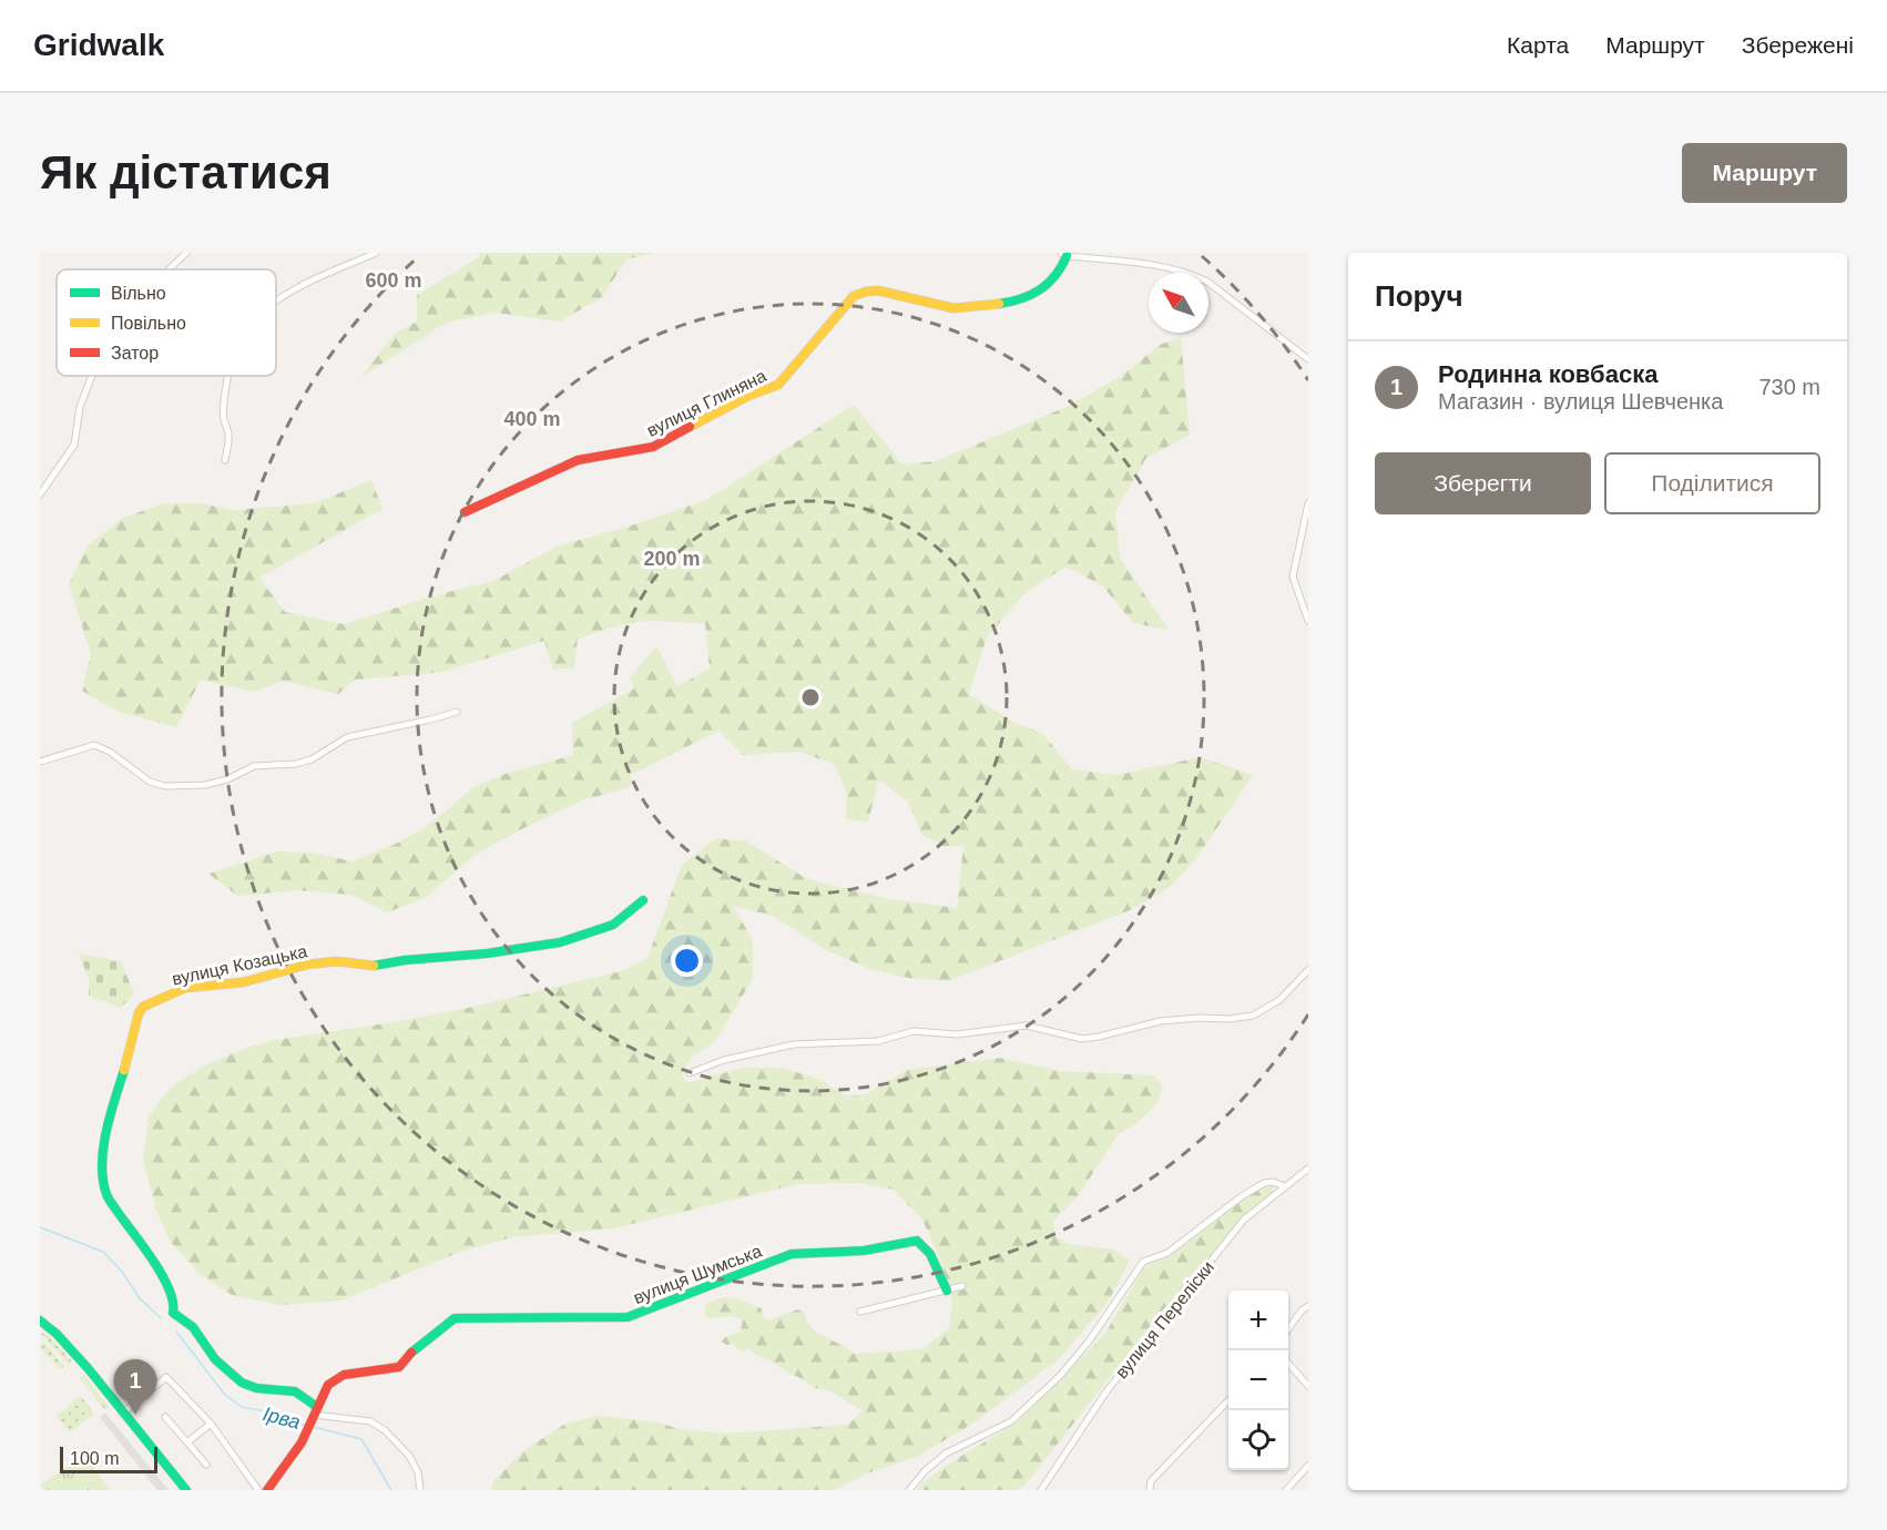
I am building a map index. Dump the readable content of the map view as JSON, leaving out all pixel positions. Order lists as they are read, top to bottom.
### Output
{
  "streets": {
    "street": [
      "вулиця Глиняна",
      "вулиця Козацька",
      "вулиця Шумська",
      "вулиця Переліски"
    ]
  },
  "crossings": [
    ["вулиця Козацька", "вулиця Шумська"]
  ],
  "water": ["Ірва"],
  "legend": ["Вільно", "Повільно", "Затор"],
  "scale_bar": "100 m",
  "north": "top left",
  "page": {
    "header": "Gridwalk",
    "nav": ["Карта", "Маршрут", "Збережені"],
    "buttons": [
      "Маршрут",
      ["Зберегти", "Поділитися"]
    ],
    "title": "Як дістатися",
    "heading": "Поруч",
    "list": [
      {
        "mark": "1",
        "name": "Родинна ковбаска",
        "note": "Магазин · вулиця Шевченка",
        "value": "730 m"
      }
    ],
    "map_buttons": ["+", "−"],
    "pins": "1",
    "scale": "100 m"
  },
  "rings": ["600 m", "400 m", "200 m"]
}
